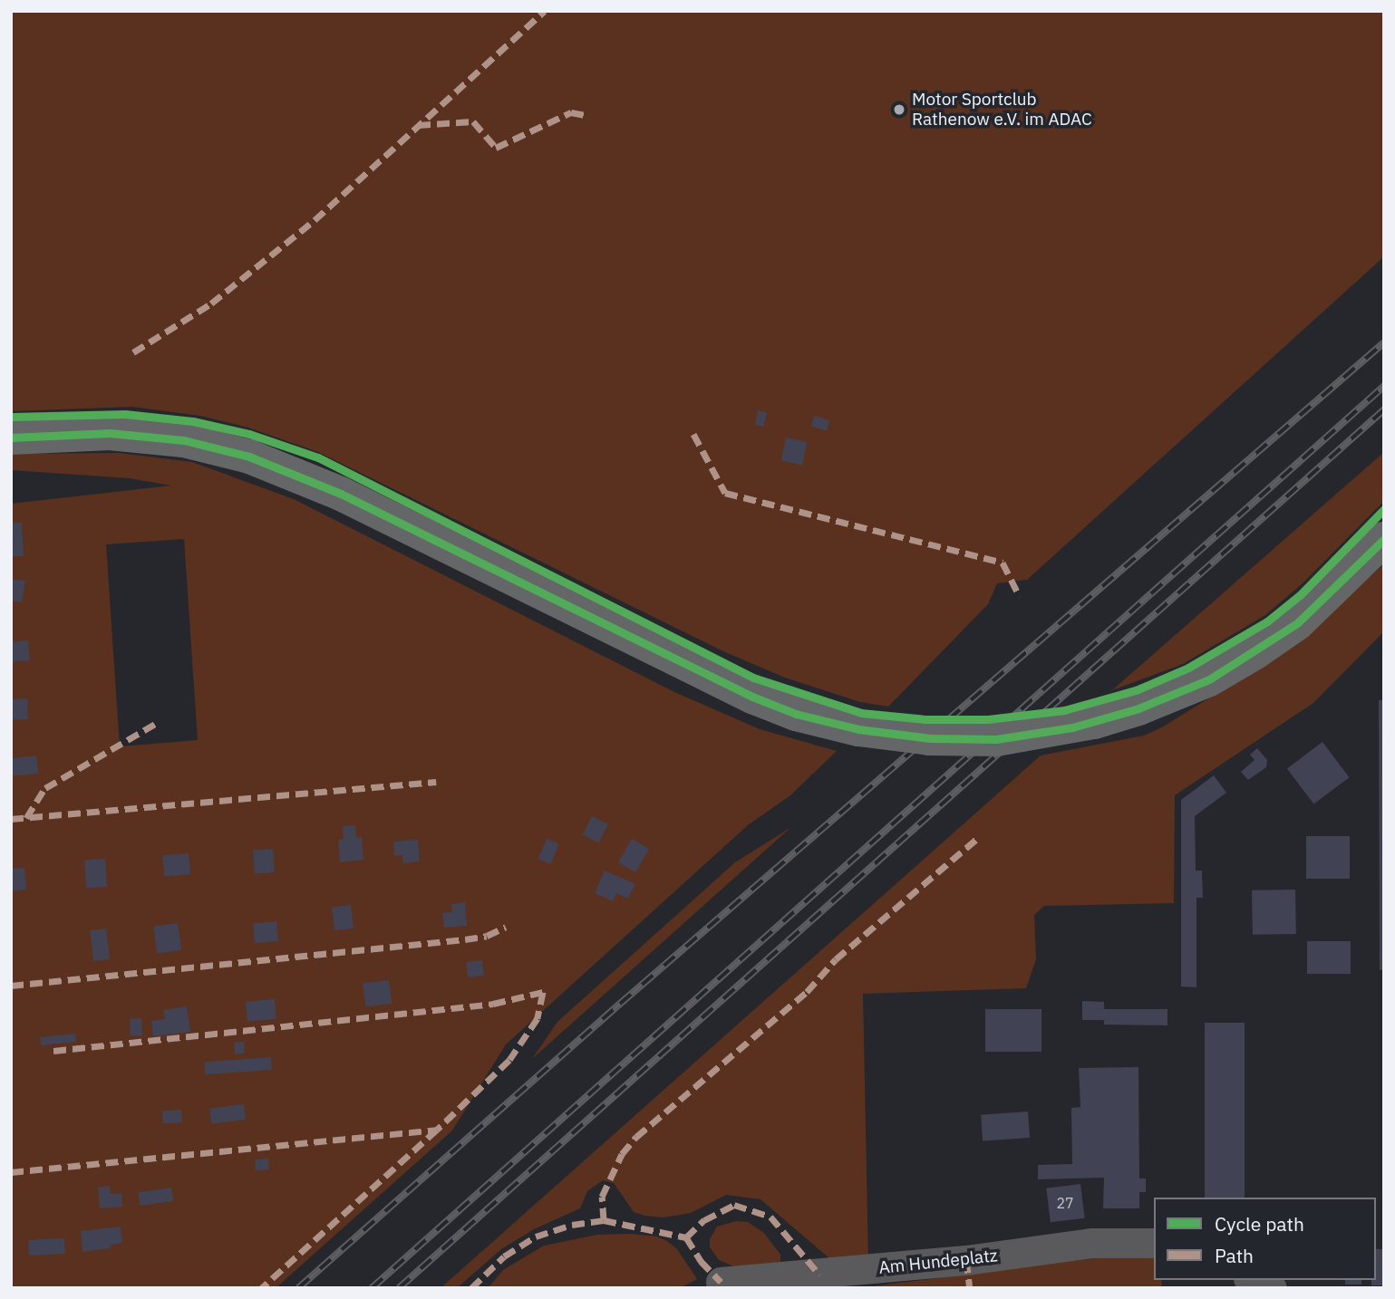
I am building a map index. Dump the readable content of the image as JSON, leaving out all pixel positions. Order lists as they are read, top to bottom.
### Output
{
  "streets": {
    "street": ["Am Hundeplatz"]
  },
  "places": ["Motor Sportclub Rathenow e.V. im ADAC"],
  "house_numbers": ["27"],
  "legend": ["Cycle path", "Path"]
}
